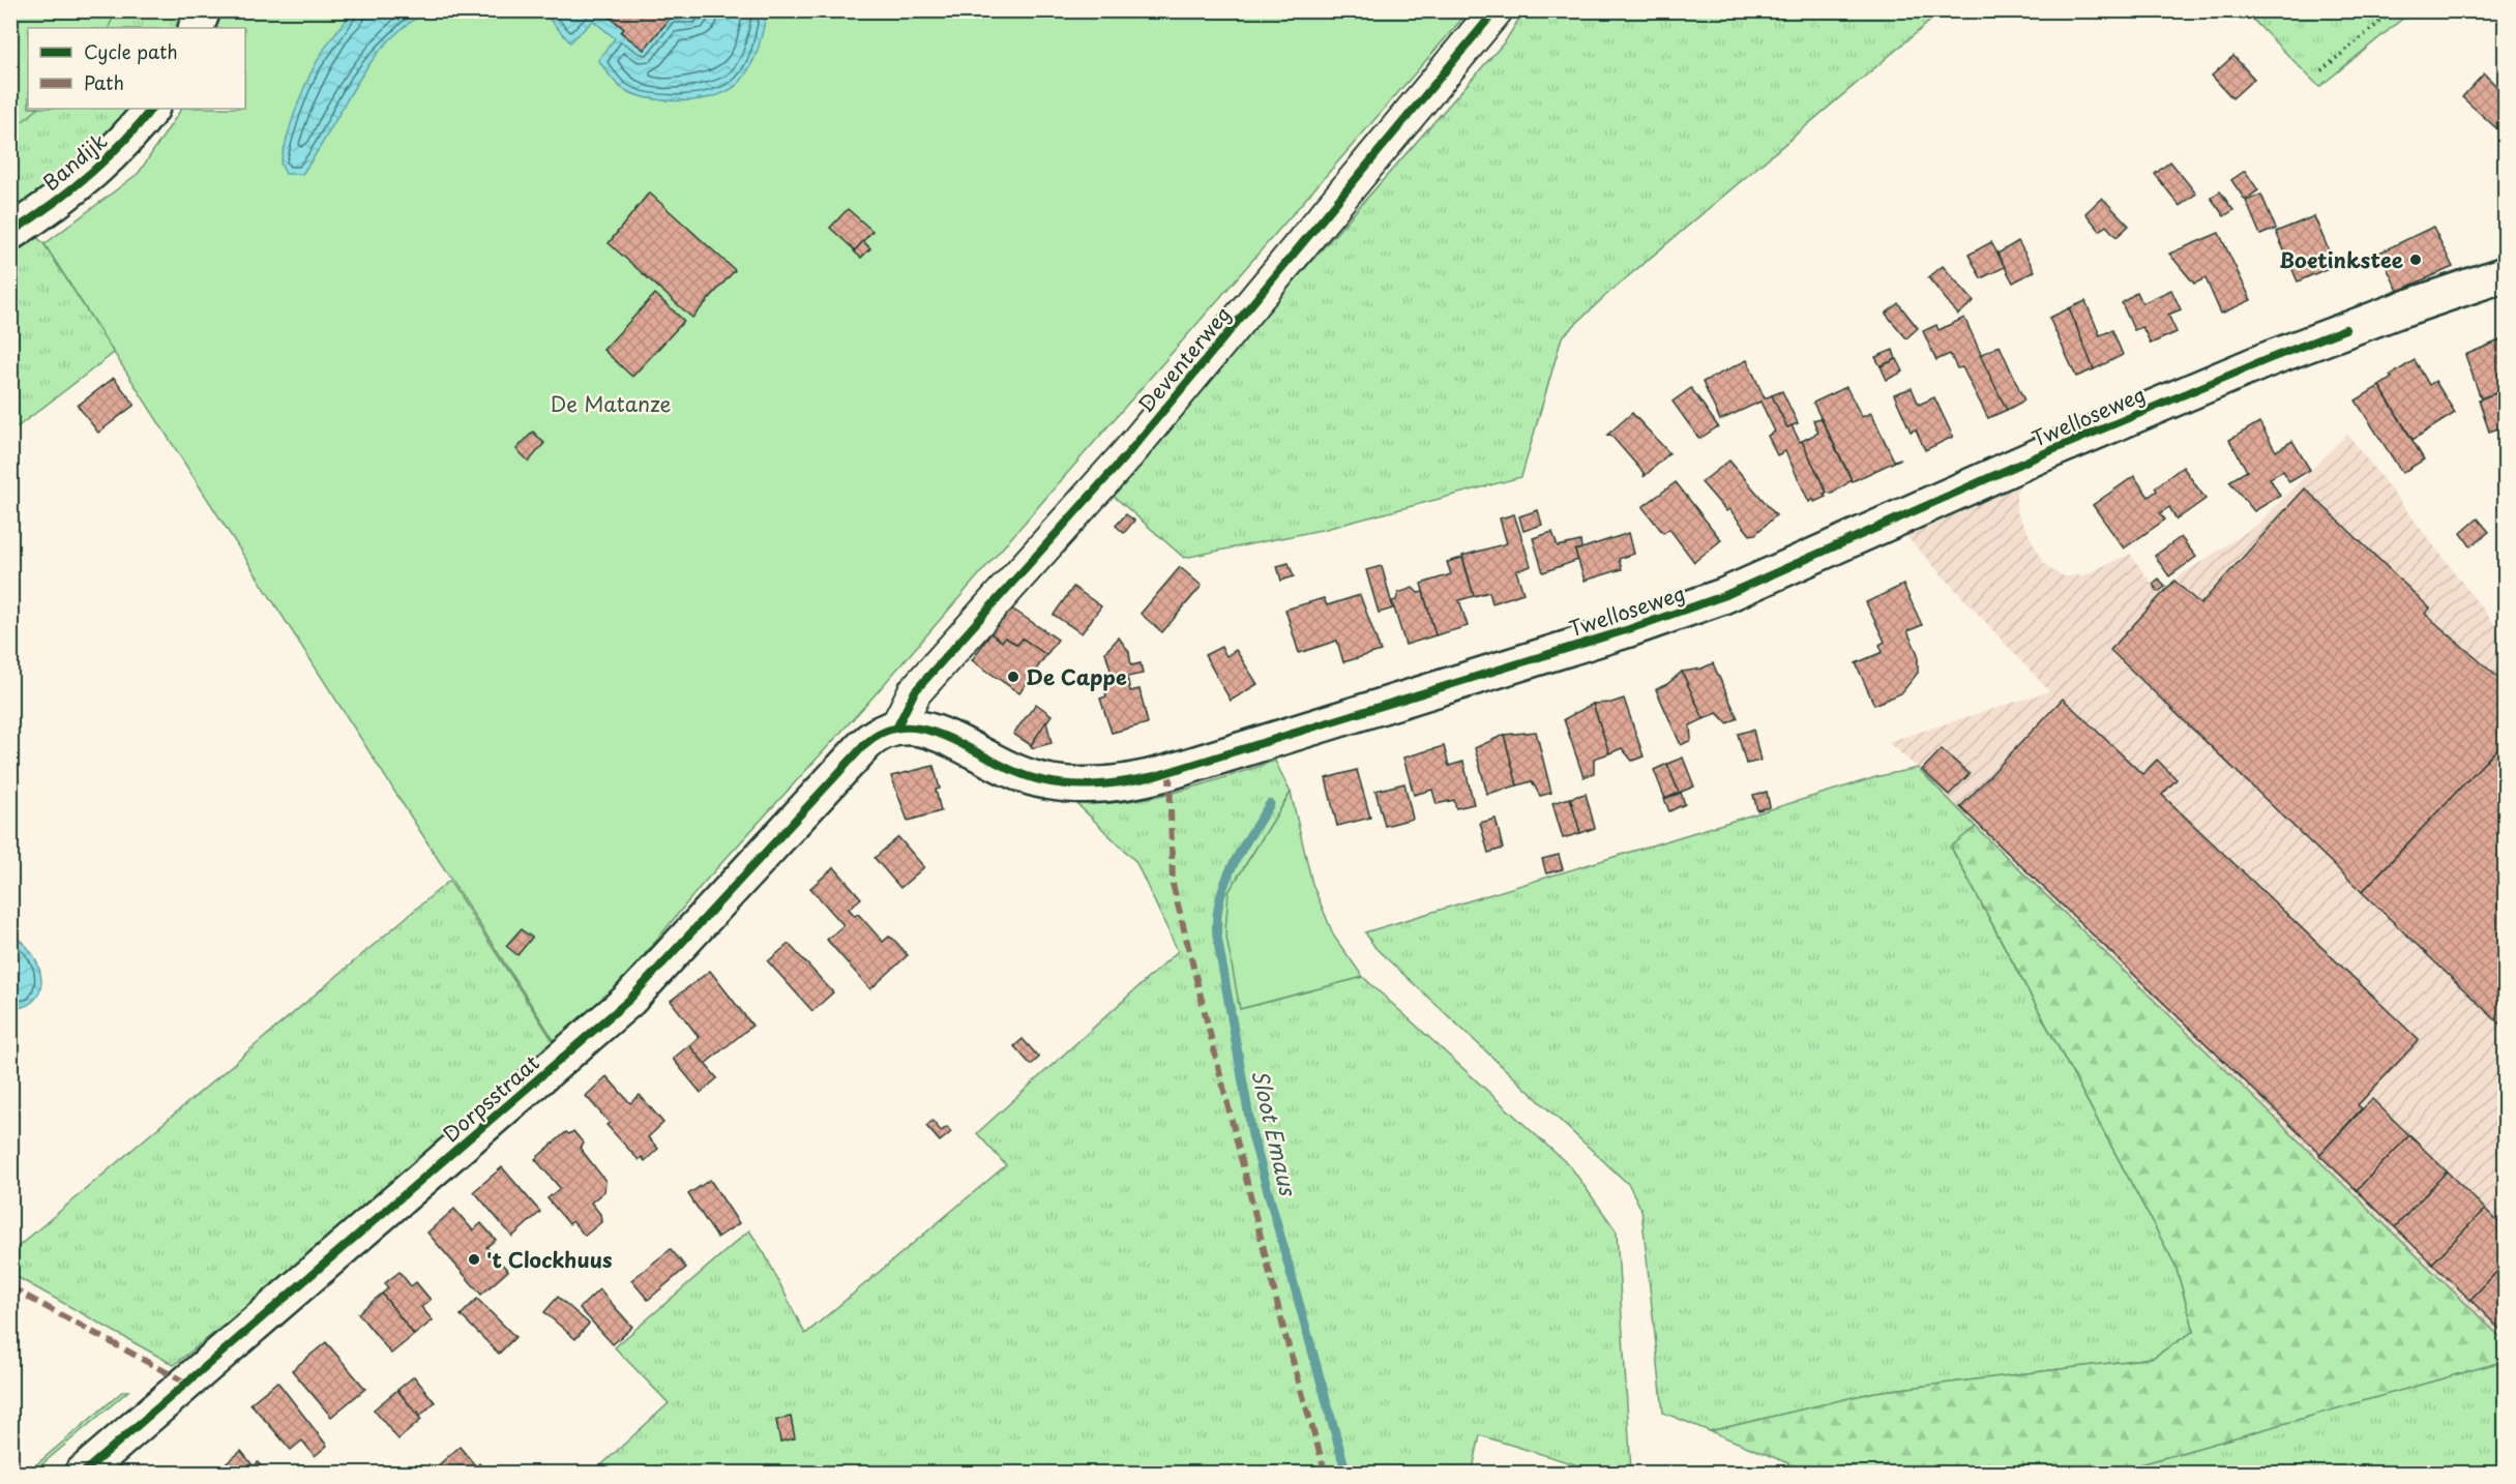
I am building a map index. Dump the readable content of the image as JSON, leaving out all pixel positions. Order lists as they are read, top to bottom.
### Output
{
  "streets": {
    "main road": ["Bandijk", "Twelloseweg", "Dorpsstraat"],
    "street": ["Deventerweg"]
  },
  "crossings": [
    ["Deventerweg", "Twelloseweg"],
    ["Deventerweg", "Dorpsstraat"],
    ["Twelloseweg", "Dorpsstraat"]
  ],
  "water": ["Sloot Emaus"],
  "parks": ["De Matanze"],
  "places": ["Boetinkstee", "De Cappe", "'t Clockhuus"],
  "legend": ["Cycle path", "Path"]
}
